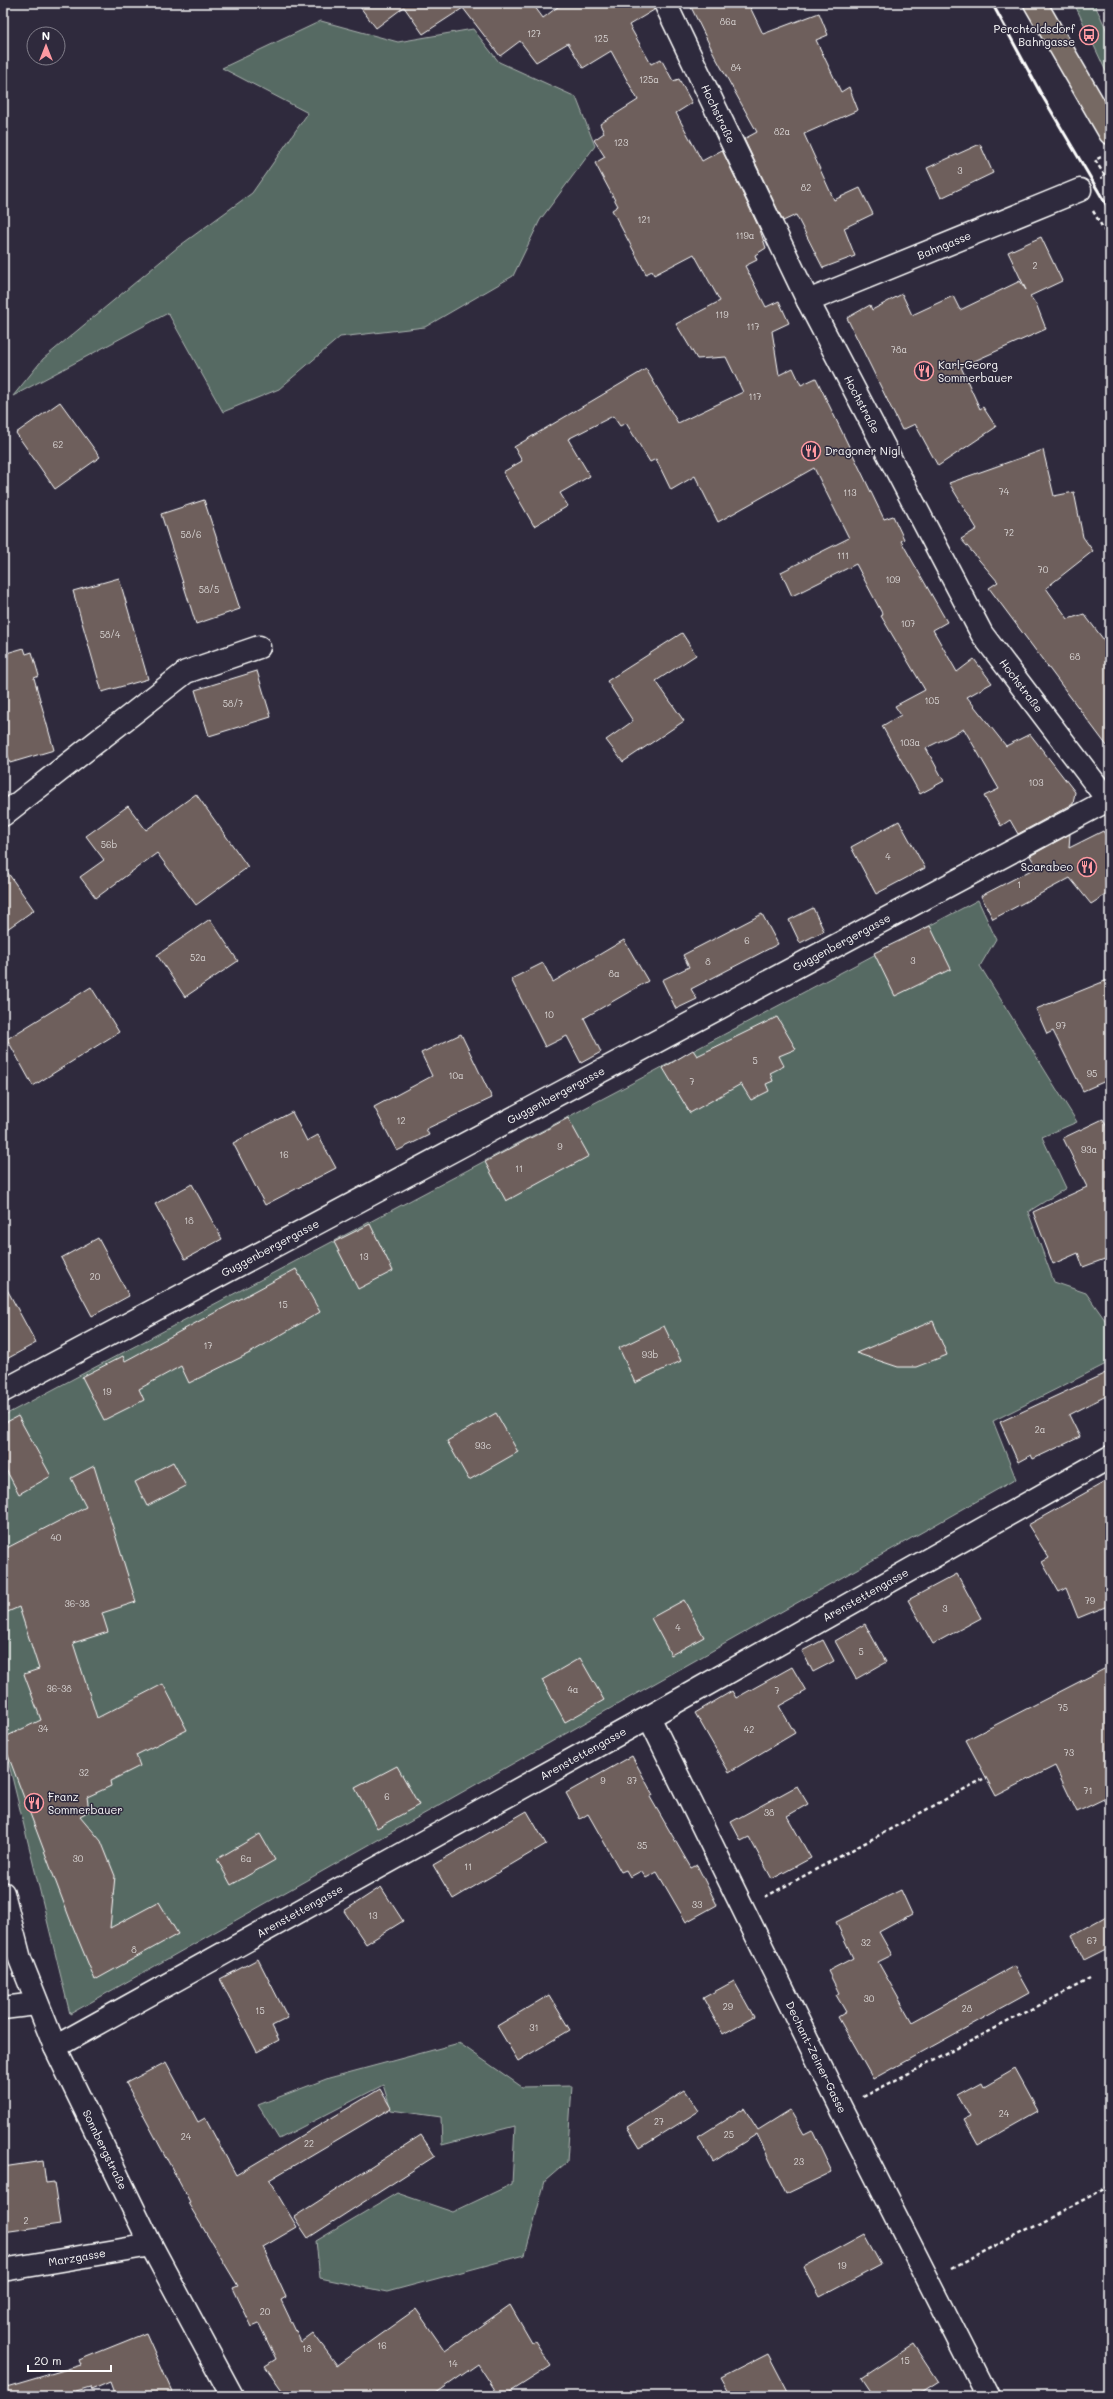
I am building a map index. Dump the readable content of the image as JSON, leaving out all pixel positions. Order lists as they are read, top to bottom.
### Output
{
  "streets": {
    "street": [
      "Hochstraße",
      "Bahngasse",
      "Guggenbergergasse",
      "Arenstettengasse",
      "Dechant-Zeiner-Gasse",
      "Sonnbergstraße",
      "Marzgasse"
    ]
  },
  "crossings": [
    ["Hochstraße", "Bahngasse"],
    ["Hochstraße", "Guggenbergergasse"],
    ["Arenstettengasse", "Dechant-Zeiner-Gasse"],
    ["Arenstettengasse", "Sonnbergstraße"],
    ["Sonnbergstraße", "Marzgasse"]
  ],
  "places": {
    "bus stop": ["Perchtoldsdorf Bahngasse"],
    "restaurant": [
      "Karl-Georg Sommerbauer",
      "Dragoner Nigl",
      "Scarabeo",
      "Franz Sommerbauer"
    ]
  },
  "house_numbers": [
    "86a",
    "127",
    "125",
    "84",
    "125a",
    "82a",
    "123",
    "3",
    "82",
    "121",
    "119a",
    "2",
    "119",
    "117",
    "78a",
    "117",
    "62",
    "74",
    "113",
    "72",
    "58/6",
    "111",
    "70",
    "109",
    "58/5",
    "107",
    "58/4",
    "68",
    "105",
    "58/7",
    "103a",
    "103",
    "56b",
    "4",
    "1",
    "6",
    "52a",
    "3",
    "8",
    "8a",
    "10",
    "97",
    "5",
    "95",
    "10a",
    "7",
    "12",
    "9",
    "93a",
    "16",
    "11",
    "18",
    "13",
    "20",
    "15",
    "17",
    "93b",
    "19",
    "2a",
    "93c",
    "40",
    "79",
    "36-38",
    "3",
    "4",
    "5",
    "36-38",
    "4a",
    "7",
    "75",
    "34",
    "42",
    "73",
    "32",
    "9",
    "37",
    "71",
    "6",
    "38",
    "35",
    "30",
    "6a",
    "11",
    "33",
    "13",
    "67",
    "32",
    "8",
    "30",
    "29",
    "28",
    "15",
    "31",
    "24",
    "27",
    "25",
    "24",
    "22",
    "23",
    "2",
    "19",
    "20",
    "16",
    "18",
    "15",
    "14"
  ],
  "scale_bar": "20 m",
  "north": "top"
}
